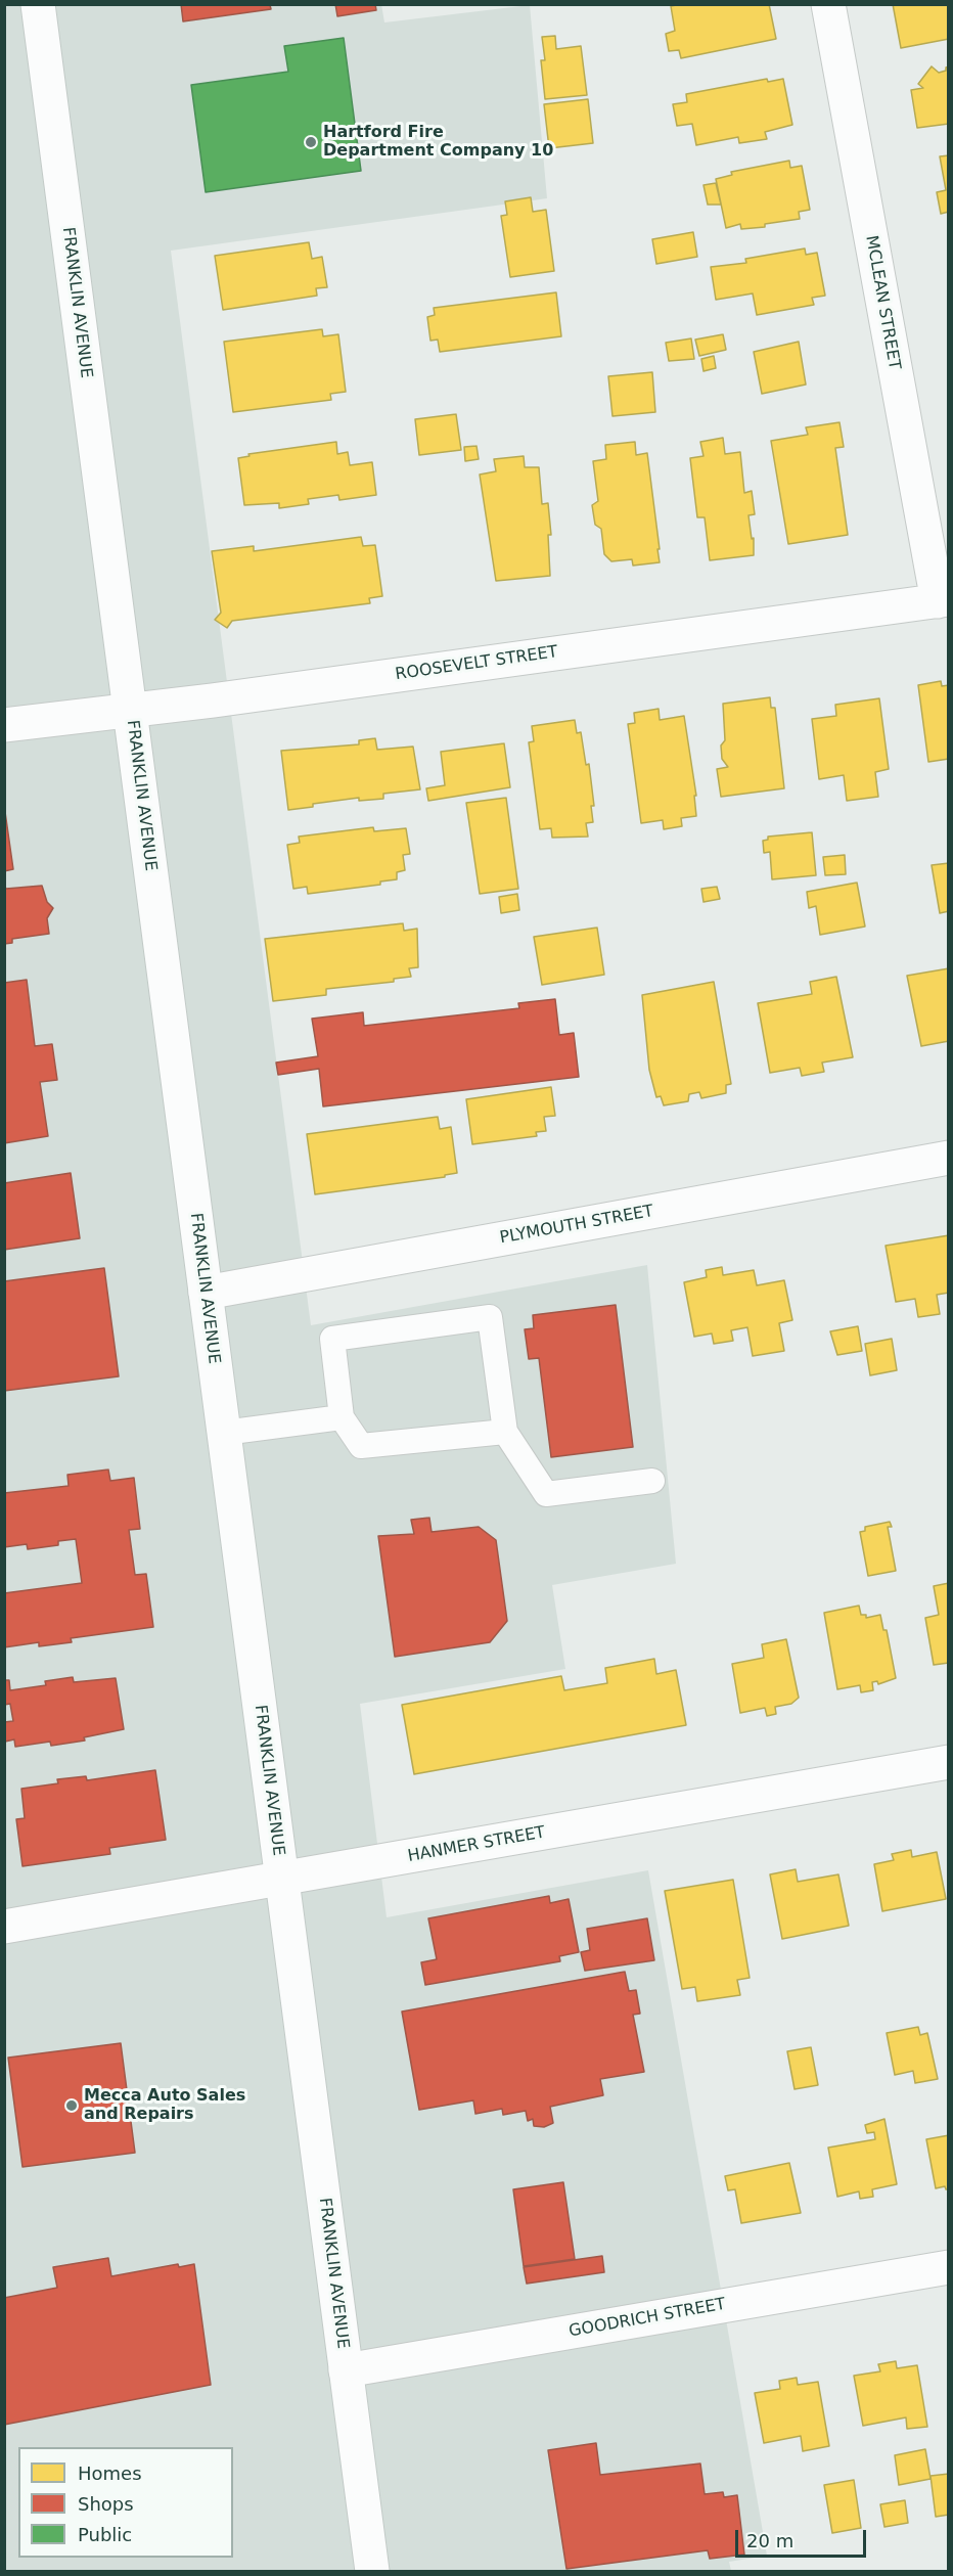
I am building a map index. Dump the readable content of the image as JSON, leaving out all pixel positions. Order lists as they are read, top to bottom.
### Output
{
  "streets": {
    "street": [
      "FRANKLIN AVENUE",
      "MCLEAN STREET",
      "ROOSEVELT STREET",
      "PLYMOUTH STREET",
      "HANMER STREET",
      "GOODRICH STREET"
    ]
  },
  "crossings": [
    ["FRANKLIN AVENUE", "ROOSEVELT STREET"],
    ["FRANKLIN AVENUE", "PLYMOUTH STREET"],
    ["FRANKLIN AVENUE", "HANMER STREET"],
    ["FRANKLIN AVENUE", "GOODRICH STREET"],
    ["MCLEAN STREET", "ROOSEVELT STREET"]
  ],
  "places": ["Hartford Fire Department Company 10", "Mecca Auto Sales and Repairs"],
  "legend": ["Homes", "Shops", "Public"],
  "scale_bar": "20 m"
}
